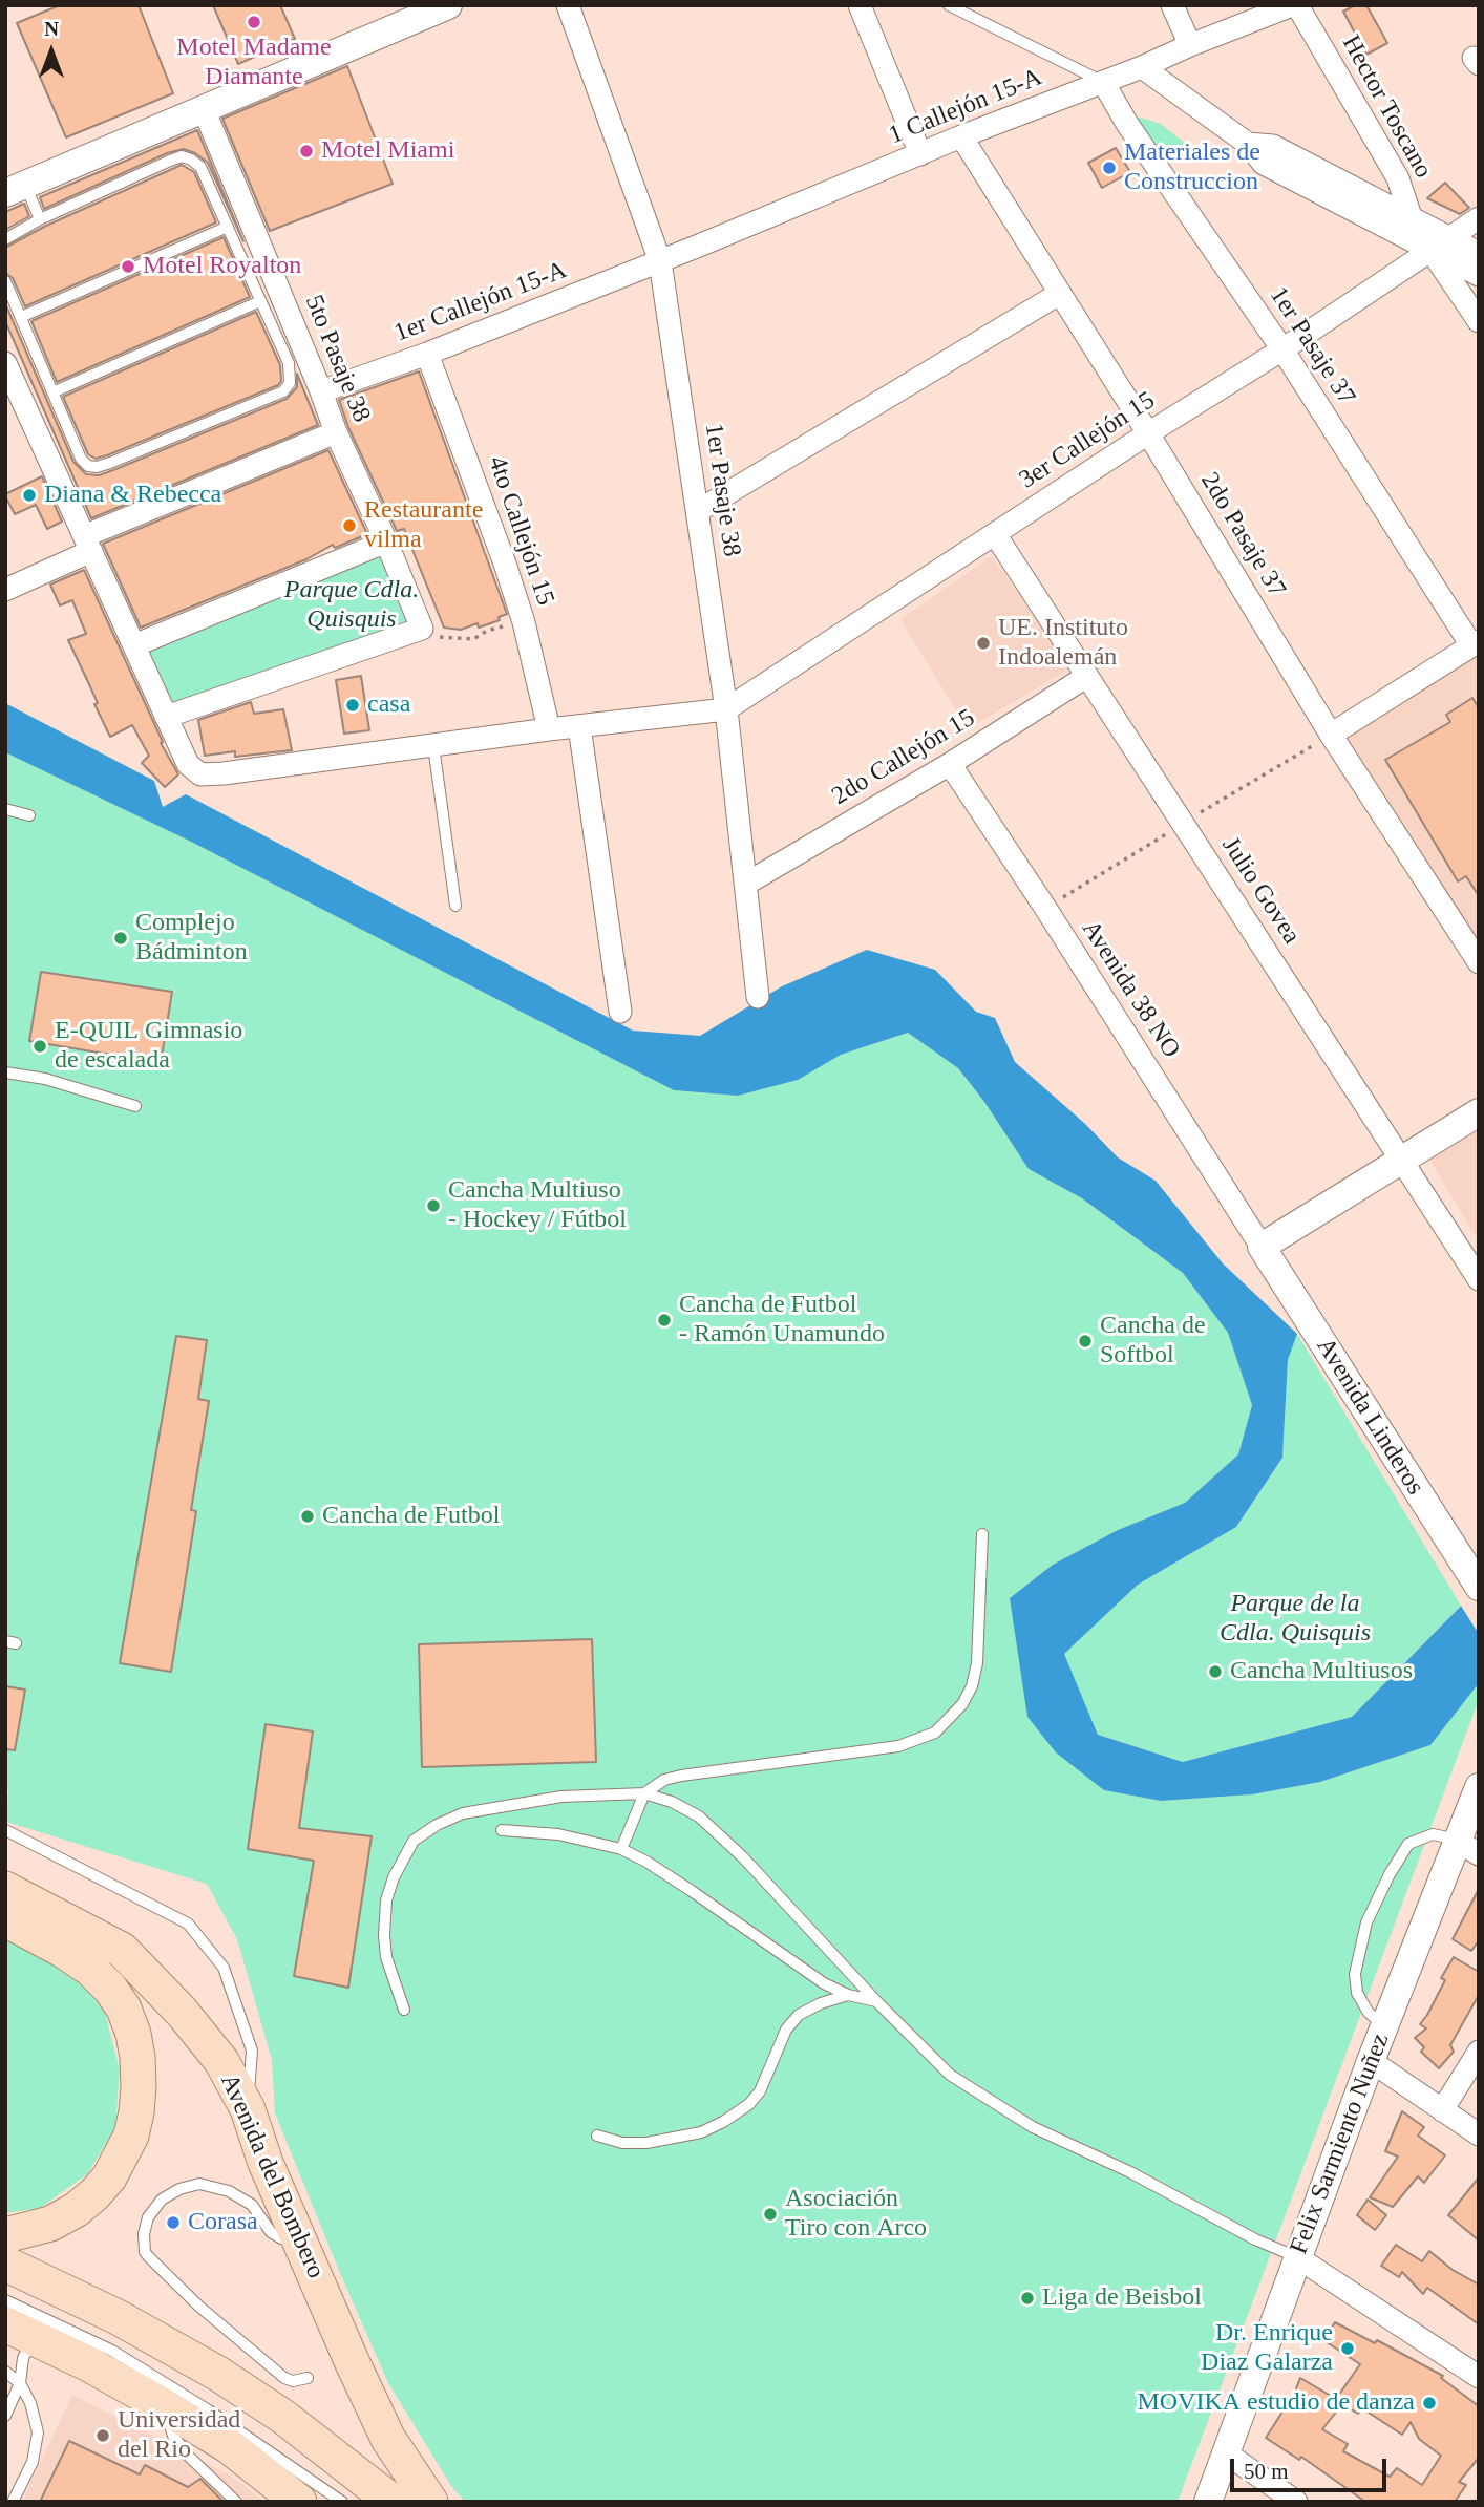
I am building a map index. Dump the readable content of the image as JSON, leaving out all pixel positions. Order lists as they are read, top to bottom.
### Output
{
  "streets": {
    "main road": ["Avenida del Bombero"],
    "street": [
      "1 Callejón 15-A",
      "Hector Toscano",
      "1er Callejón 15-A",
      "1er Pasaje 37",
      "5to Pasaje 38",
      "3er Callejón 15",
      "1er Pasaje 38",
      "4to Callejón 15",
      "2do Pasaje 37",
      "2do Callejón 15",
      "Julio Govea",
      "Avenida 38 NO",
      "Avenida Linderos",
      "Felix Sarmiento Nuñez"
    ]
  },
  "crossings": [
    ["1 Callejón 15-A", "Hector Toscano"],
    ["1 Callejón 15-A", "1er Callejón 15-A"],
    ["1 Callejón 15-A", "1er Pasaje 37"],
    ["1 Callejón 15-A", "1er Pasaje 38"],
    ["1 Callejón 15-A", "2do Pasaje 37"],
    ["1er Callejón 15-A", "5to Pasaje 38"],
    ["1er Callejón 15-A", "1er Pasaje 38"],
    ["1er Callejón 15-A", "4to Callejón 15"],
    ["1er Pasaje 37", "3er Callejón 15"],
    ["3er Callejón 15", "1er Pasaje 38"],
    ["3er Callejón 15", "2do Pasaje 37"],
    ["3er Callejón 15", "Julio Govea"],
    ["1er Pasaje 38", "2do Callejón 15"],
    ["2do Callejón 15", "Julio Govea"],
    ["2do Callejón 15", "Avenida 38 NO"],
    ["Avenida 38 NO", "Avenida Linderos"]
  ],
  "parks": ["Parque Cdla. Quisquis", "Parque de la Cdla. Quisquis"],
  "places": [
    "Motel Madame Diamante",
    "Motel Miami",
    "Materiales de Construccion",
    "Motel Royalton",
    "Diana & Rebecca",
    "Restaurante vilma",
    "UE. Instituto Indoalemán",
    "casa",
    "Complejo Bádminton",
    "E-QUIL Gimnasio de escalada",
    "Cancha Multiuso - Hockey / Fútbol",
    "Cancha de Futbol - Ramón Unamundo",
    "Cancha de Softbol",
    "Cancha de Futbol",
    "Cancha Multiusos",
    "Asociación Tiro con Arco",
    "Corasa",
    "Liga de Beisbol",
    "Dr. Enrique Diaz Galarza",
    "MOVIKA estudio de danza",
    "Universidad del Rio"
  ],
  "scale_bar": "50 m",
  "north": "top"
}
